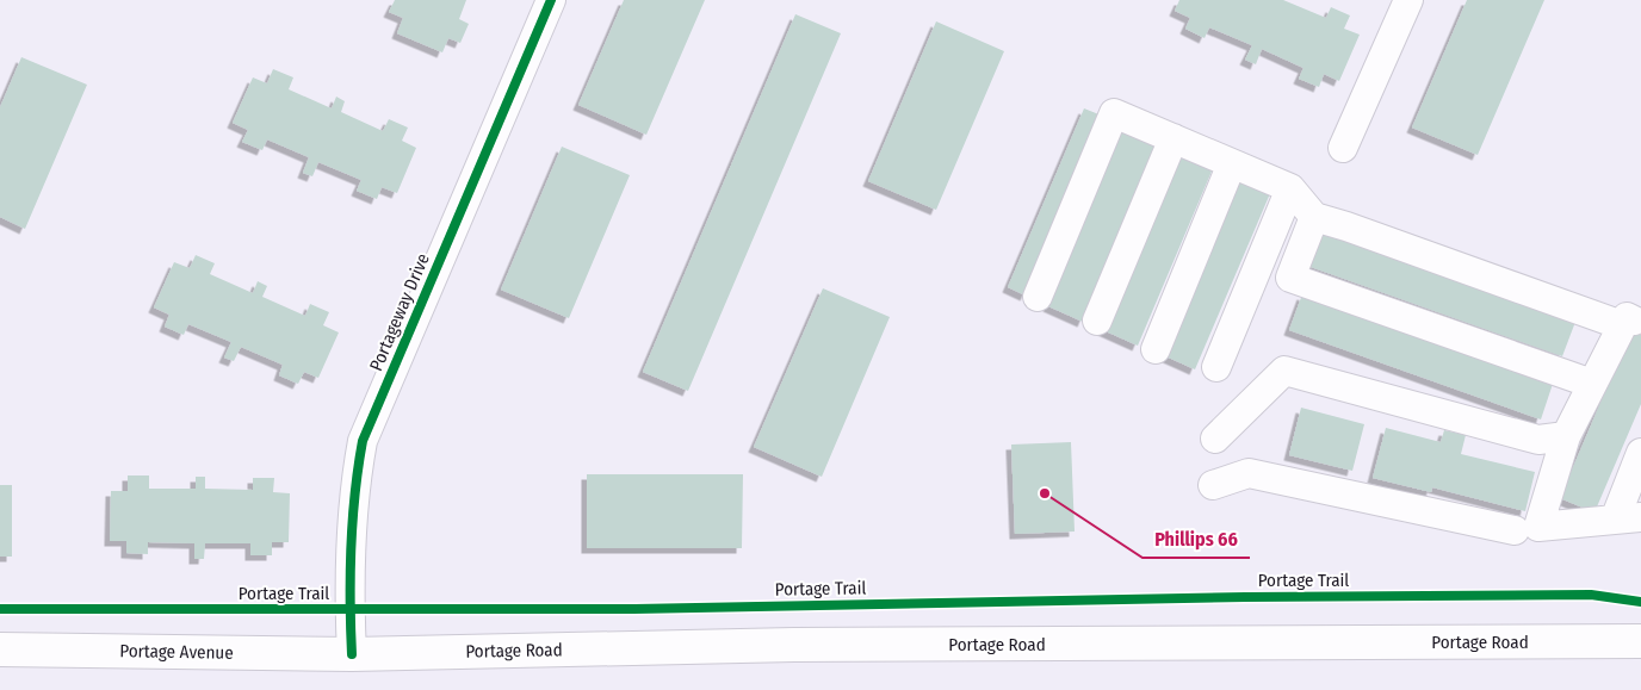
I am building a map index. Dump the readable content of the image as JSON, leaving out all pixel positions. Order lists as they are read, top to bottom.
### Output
{
  "streets": {
    "main road": ["Portage Road", "Portage Avenue"],
    "street": ["Portageway Drive"],
    "cycle path": ["Portage Trail"]
  },
  "crossings": [
    ["Portageway Drive", "Portage Road"],
    ["Portageway Drive", "Portage Avenue"],
    ["Portage Road", "Portage Avenue"]
  ],
  "places": ["Phillips 66"]
}
